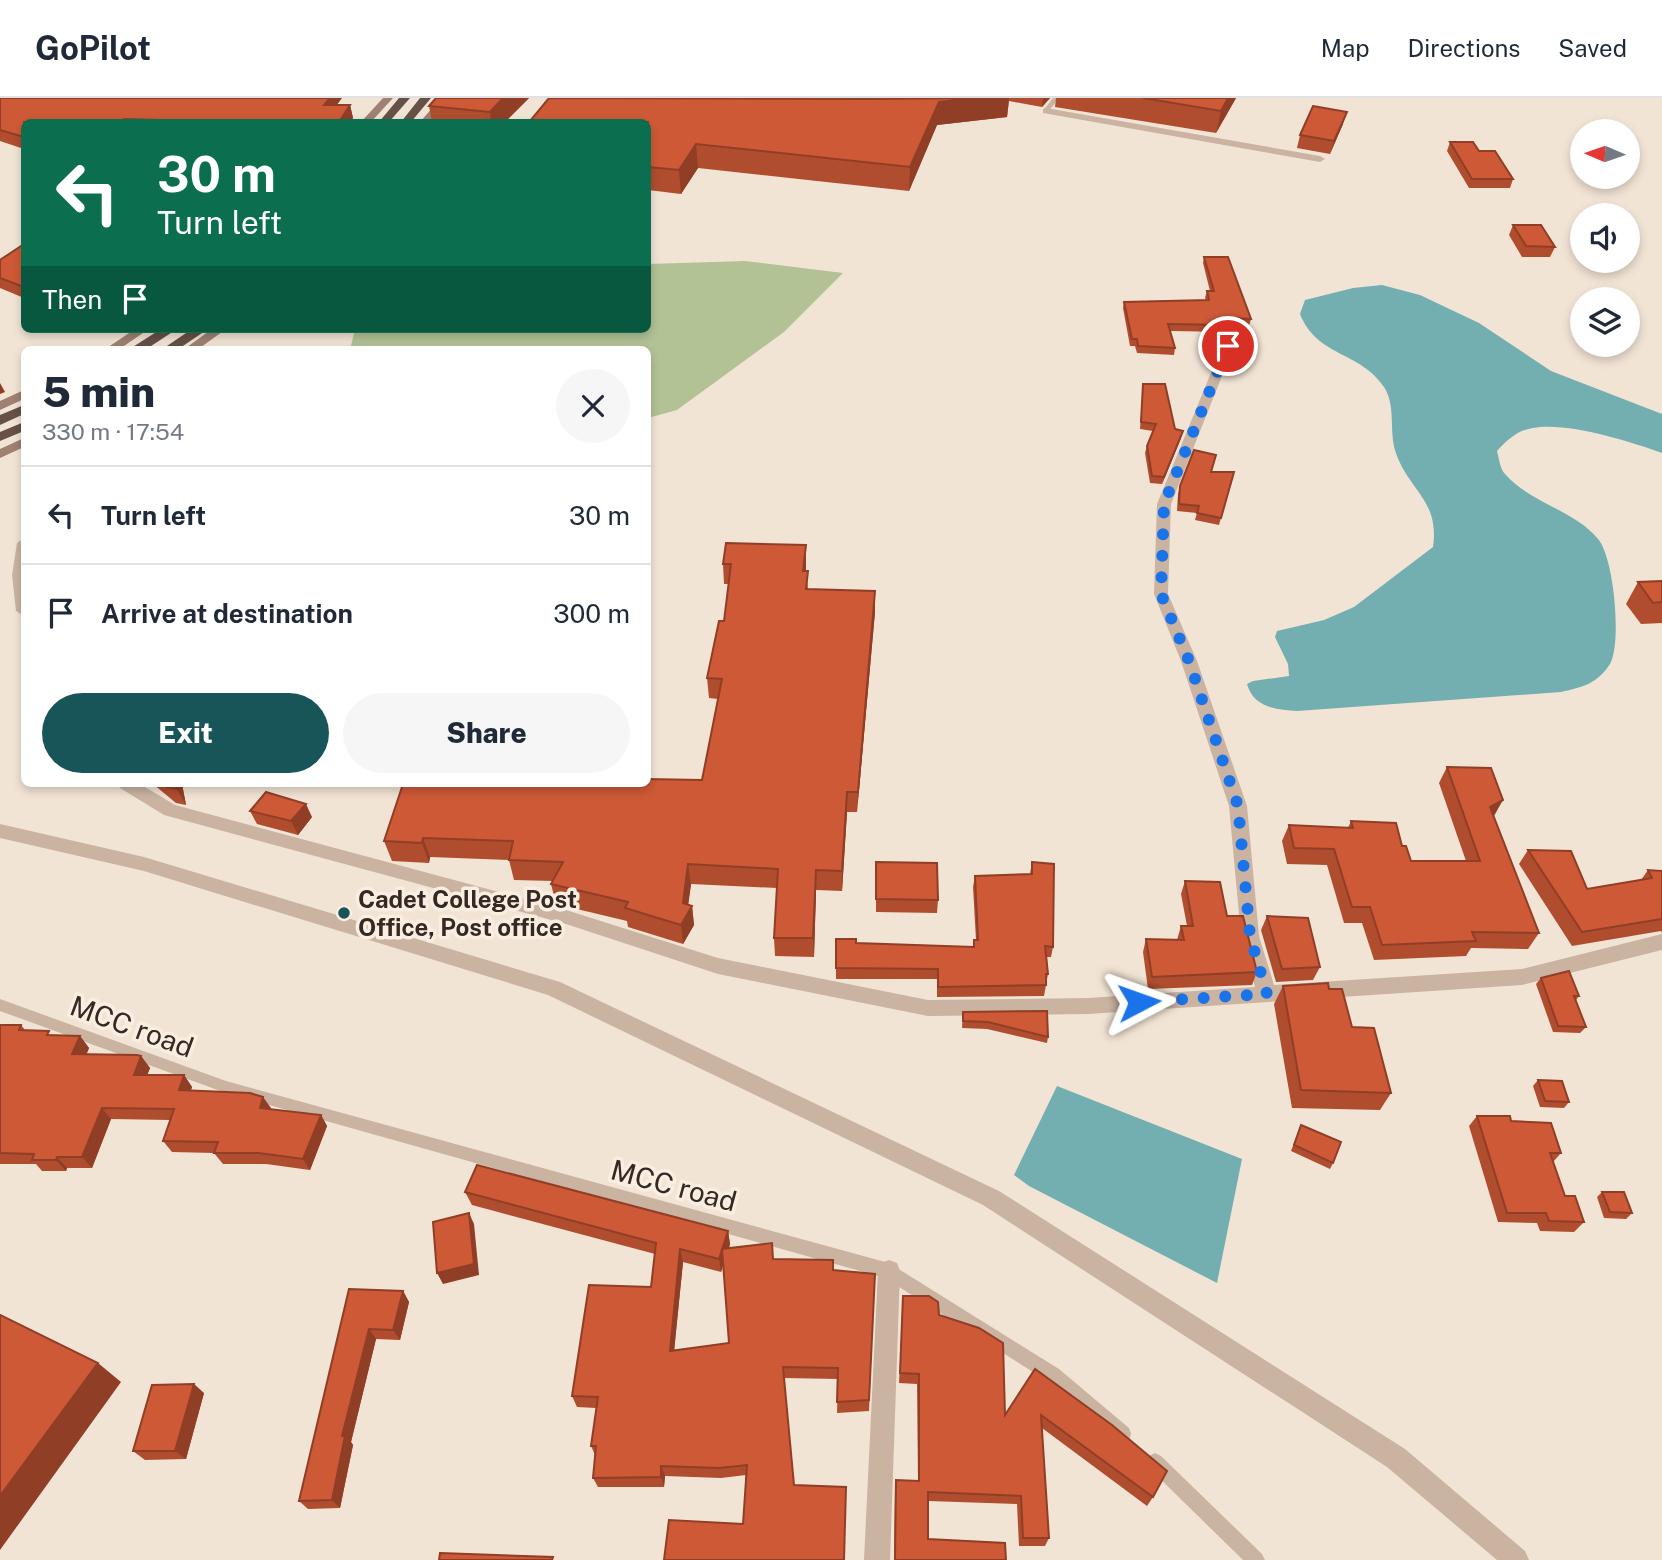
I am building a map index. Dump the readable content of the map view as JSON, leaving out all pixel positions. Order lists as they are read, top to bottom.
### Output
{
  "streets": {
    "lane": ["MCC road"]
  },
  "places": ["Cadet College Post Office, Post office"],
  "north": "left",
  "page": {
    "header": "GoPilot",
    "nav": ["Map", "Directions", "Saved"],
    "turn": ["30 m", "Turn left"],
    "then": "Then",
    "heading": ["5 min", "330 m · 17:54"],
    "list": [
      {
        "name": "Turn left",
        "value": "30 m"
      },
      {
        "name": "Arrive at destination",
        "value": "300 m"
      }
    ],
    "buttons": ["Exit", "Share"]
  }
}
